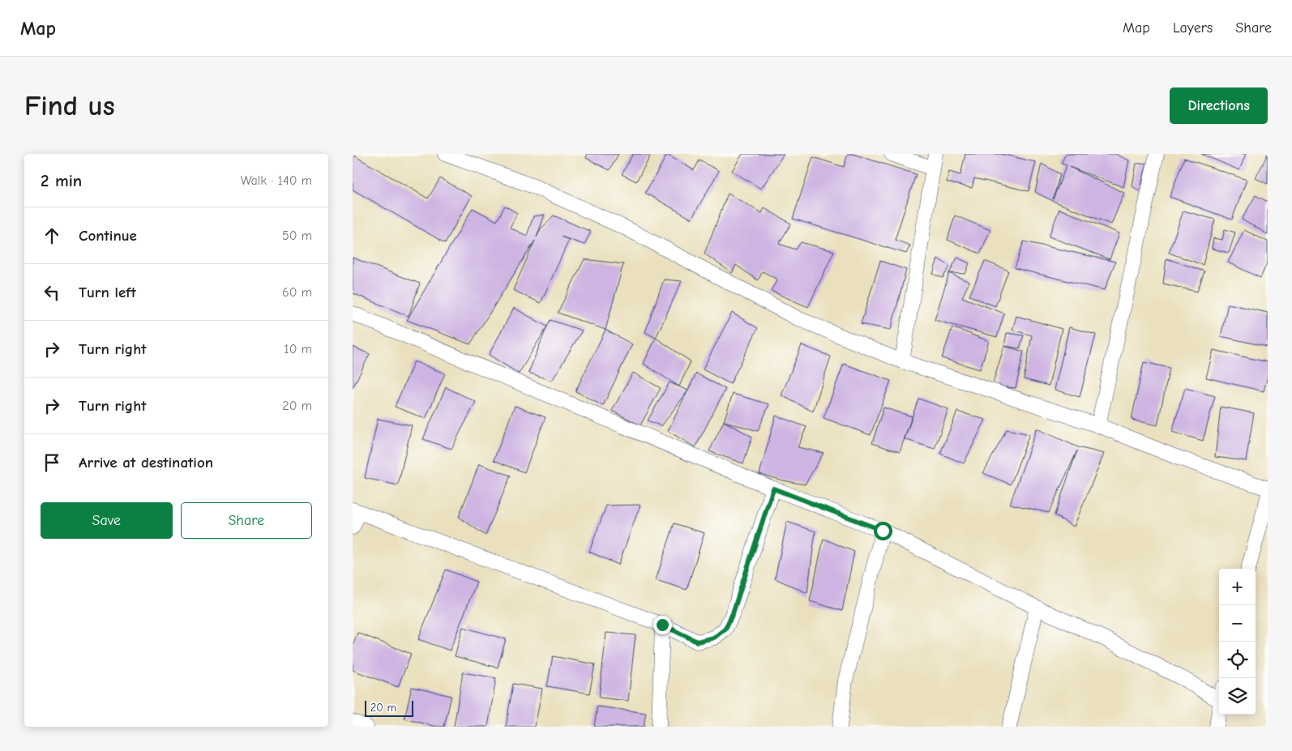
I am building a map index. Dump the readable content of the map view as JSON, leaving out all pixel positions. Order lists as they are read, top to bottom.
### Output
{
  "scale_bar": "20 m",
  "page": {
    "header": "Map",
    "nav": ["Map", "Layers", "Share"],
    "buttons": [
      "Directions",
      ["Save", "Share"]
    ],
    "title": "Find us",
    "heading": ["2 min", "Walk · 140 m"],
    "list": [
      ["Continue", "50 m"],
      ["Turn left", "60 m"],
      ["Turn right", "10 m"],
      ["Turn right", "20 m"],
      "Arrive at destination"
    ],
    "map_buttons": ["+", "−"],
    "scale": "20 m"
  }
}
